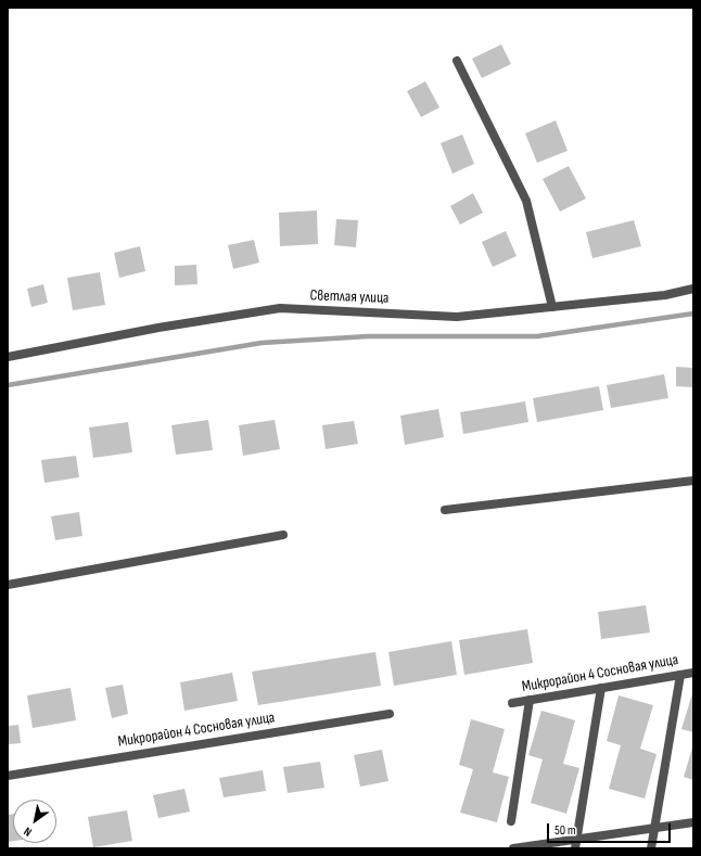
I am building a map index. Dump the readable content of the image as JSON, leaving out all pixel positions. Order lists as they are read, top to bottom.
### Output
{
  "streets": {
    "street": ["Светлая улица", "Микрорайон 4 Сосновая улица"]
  },
  "scale_bar": "50 m",
  "north": "bottom left"
}
